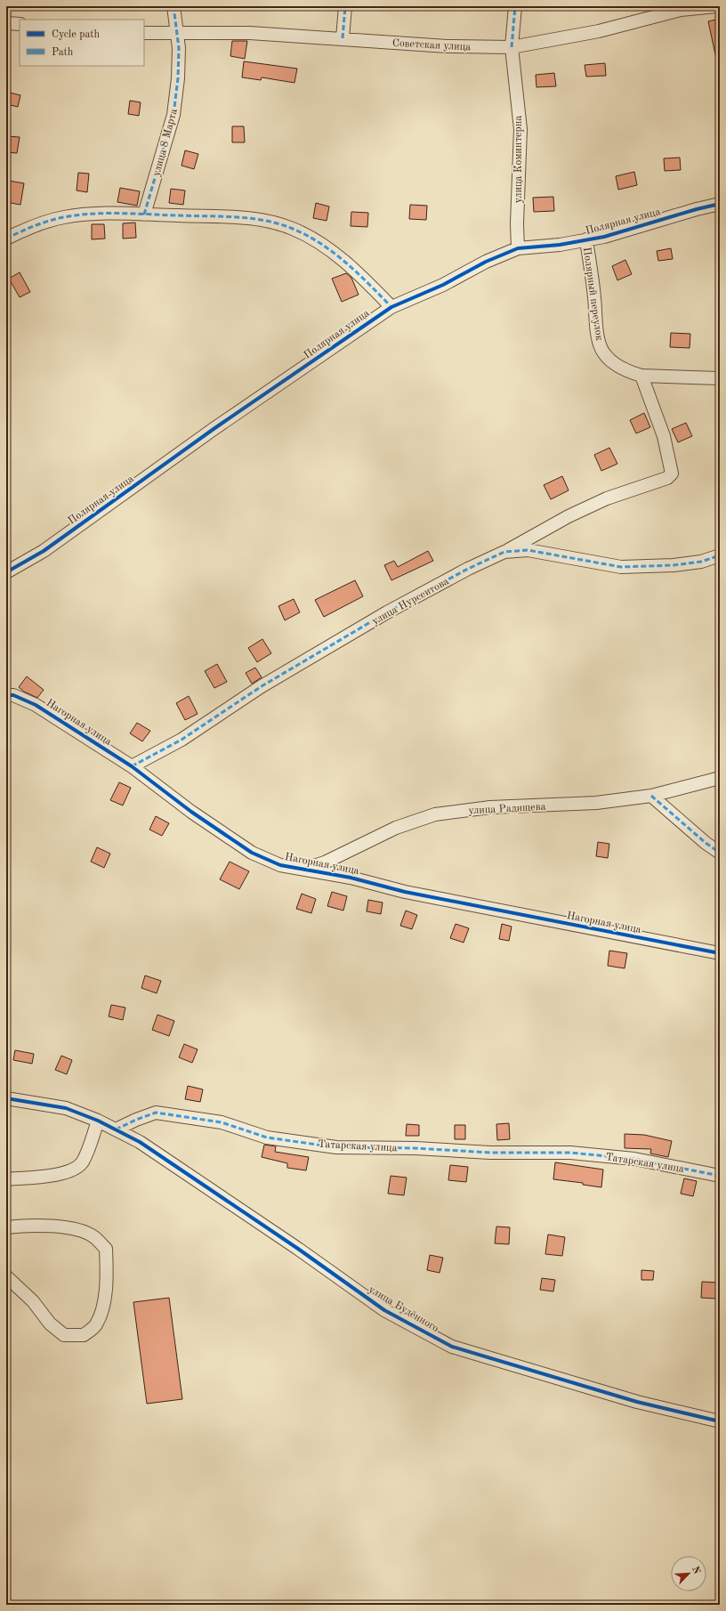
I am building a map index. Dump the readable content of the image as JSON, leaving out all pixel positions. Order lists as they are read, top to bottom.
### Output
{
  "streets": {
    "street": [
      "Советская улица",
      "улица 8 Марта",
      "улица Коминтерна",
      "Полярная улица",
      "Полярный переулок",
      "улица Нурсеитова",
      "Нагорная улица",
      "улица Радищева",
      "Татарская улица",
      "улица Будённого"
    ]
  },
  "crossings": [
    ["Советская улица", "улица 8 Марта"],
    ["Советская улица", "улица Коминтерна"],
    ["улица Коминтерна", "Полярная улица"],
    ["Полярная улица", "Полярный переулок"],
    ["улица Нурсеитова", "Нагорная улица"],
    ["Нагорная улица", "улица Радищева"],
    ["Татарская улица", "улица Будённого"]
  ],
  "legend": ["Cycle path", "Path"],
  "north": "top right"
}
